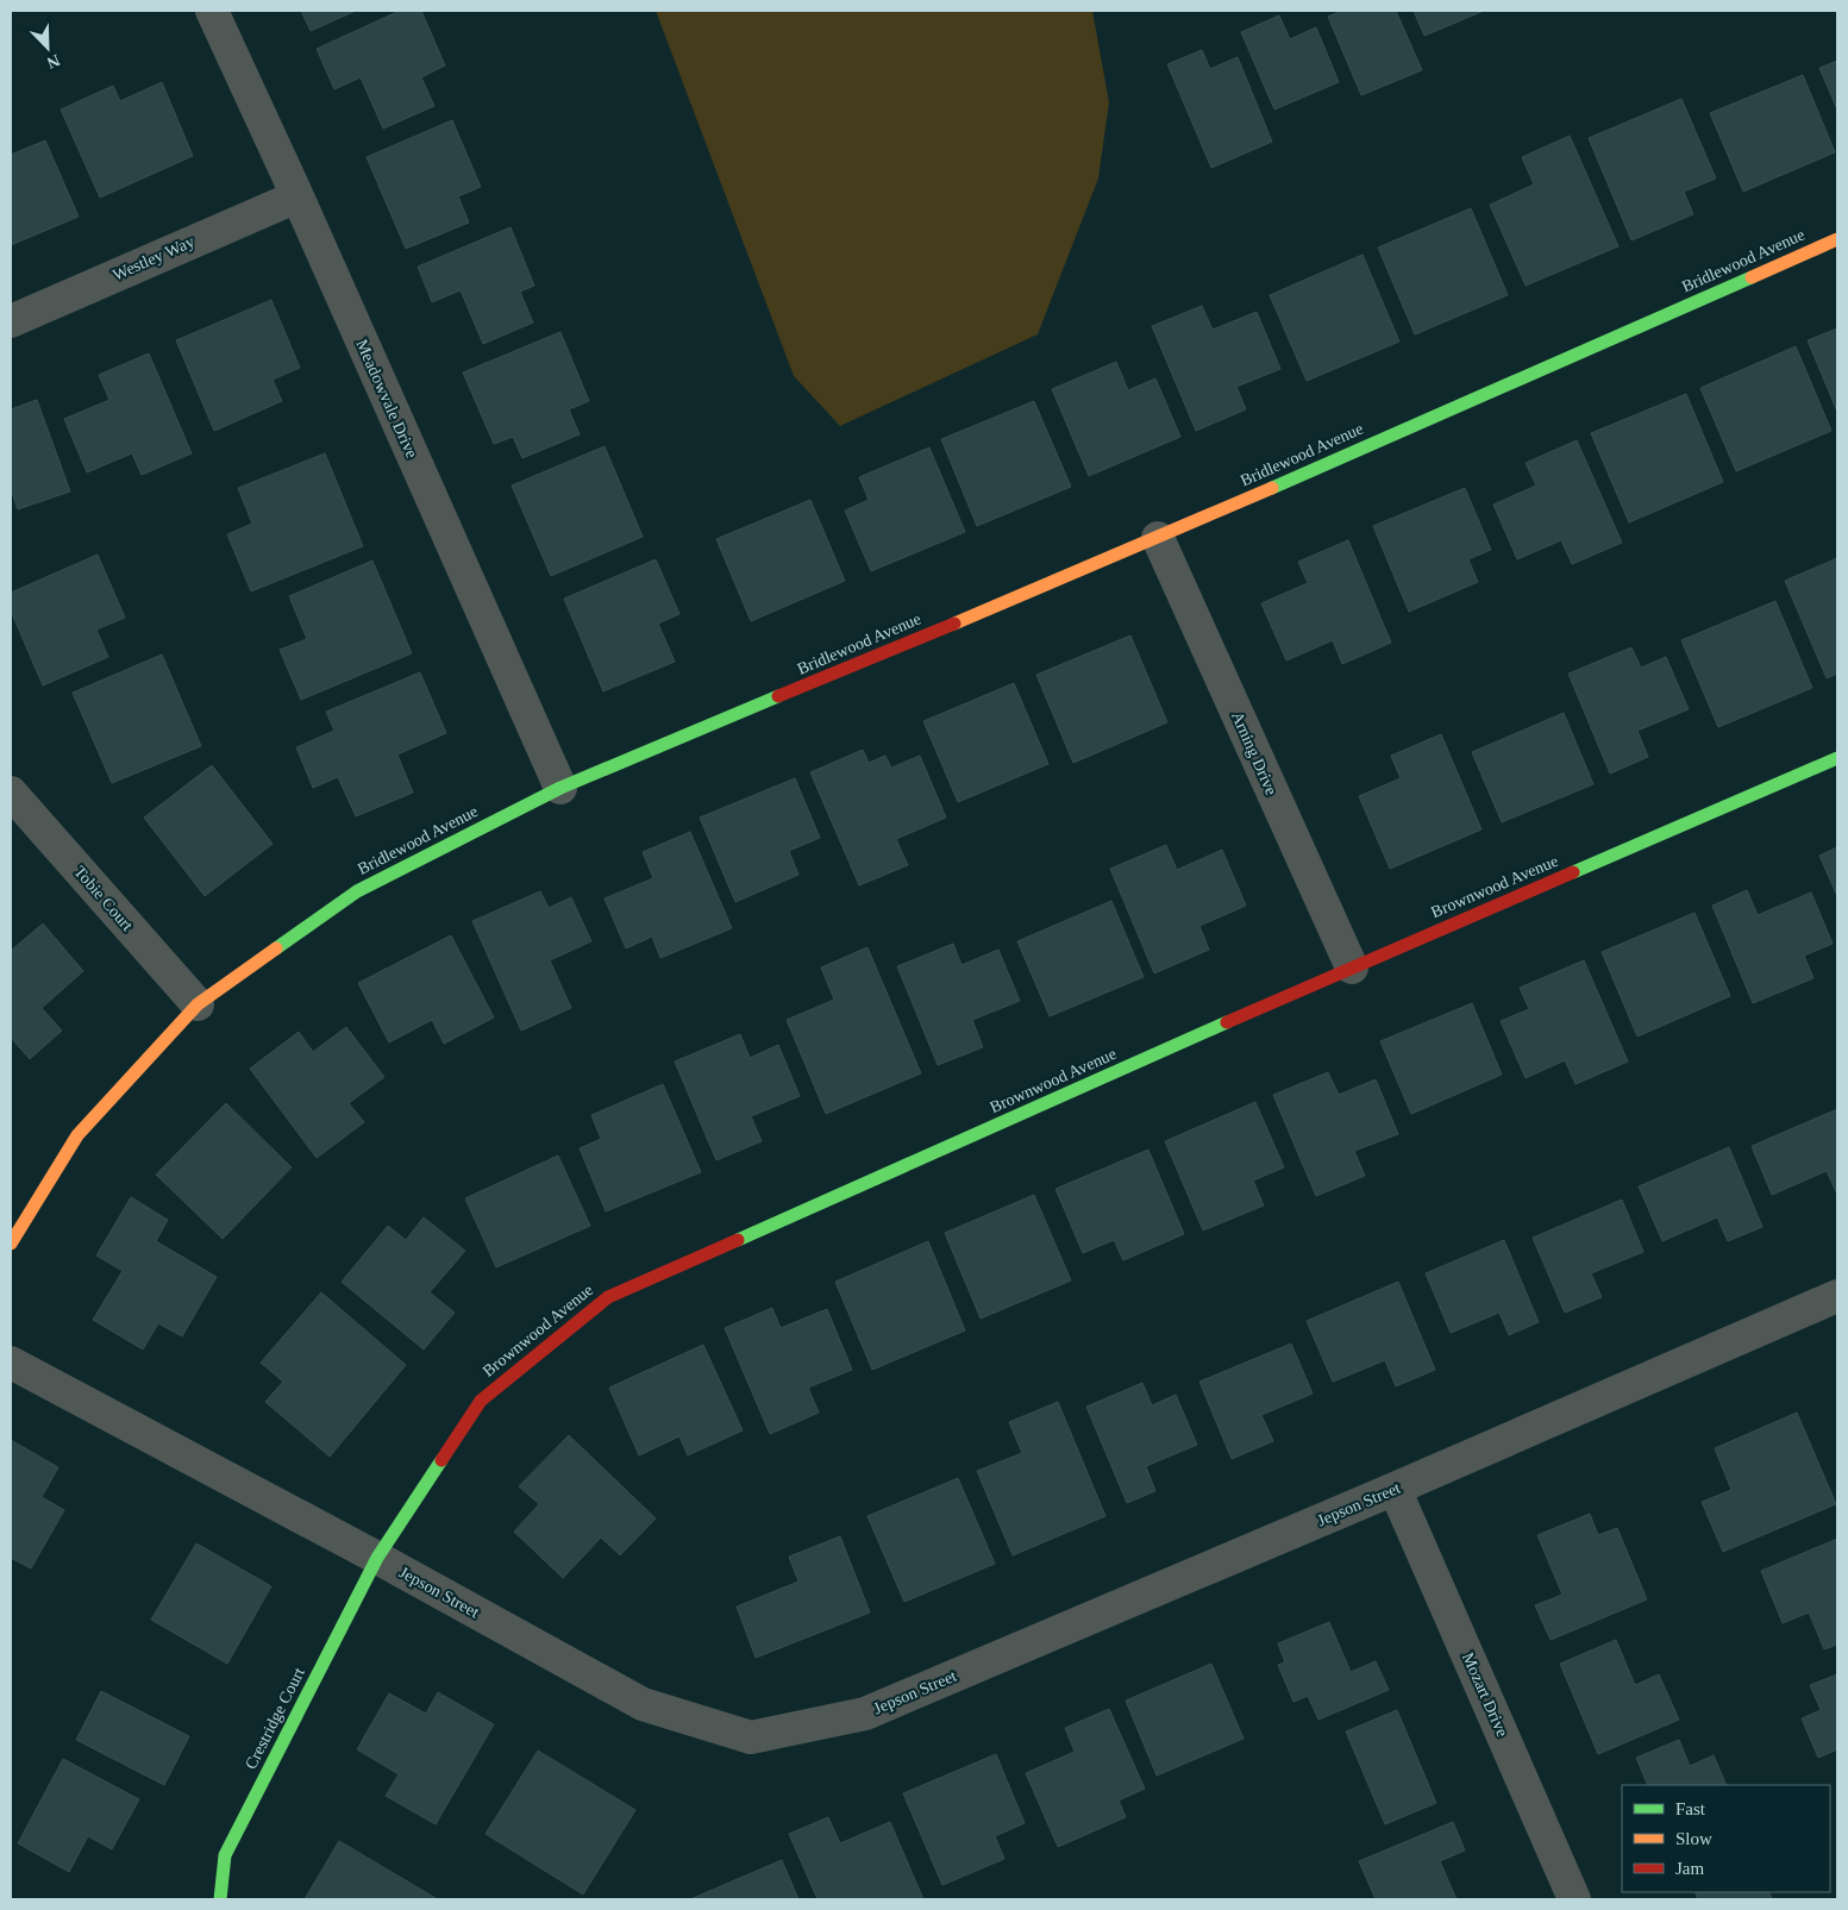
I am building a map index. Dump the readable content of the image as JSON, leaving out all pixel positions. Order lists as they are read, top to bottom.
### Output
{
  "streets": {
    "street": [
      "Westley Way",
      "Bridlewood Avenue",
      "Meadowvale Drive",
      "Arning Drive",
      "Brownwood Avenue",
      "Tobie Court",
      "Jepson Street",
      "Mozart Drive",
      "Crestridge Court"
    ]
  },
  "crossings": [
    ["Westley Way", "Meadowvale Drive"],
    ["Bridlewood Avenue", "Meadowvale Drive"],
    ["Bridlewood Avenue", "Arning Drive"],
    ["Bridlewood Avenue", "Tobie Court"],
    ["Arning Drive", "Brownwood Avenue"],
    ["Brownwood Avenue", "Jepson Street"],
    ["Brownwood Avenue", "Crestridge Court"],
    ["Jepson Street", "Mozart Drive"],
    ["Jepson Street", "Crestridge Court"]
  ],
  "legend": ["Fast", "Slow", "Jam"],
  "north": "bottom right"
}
